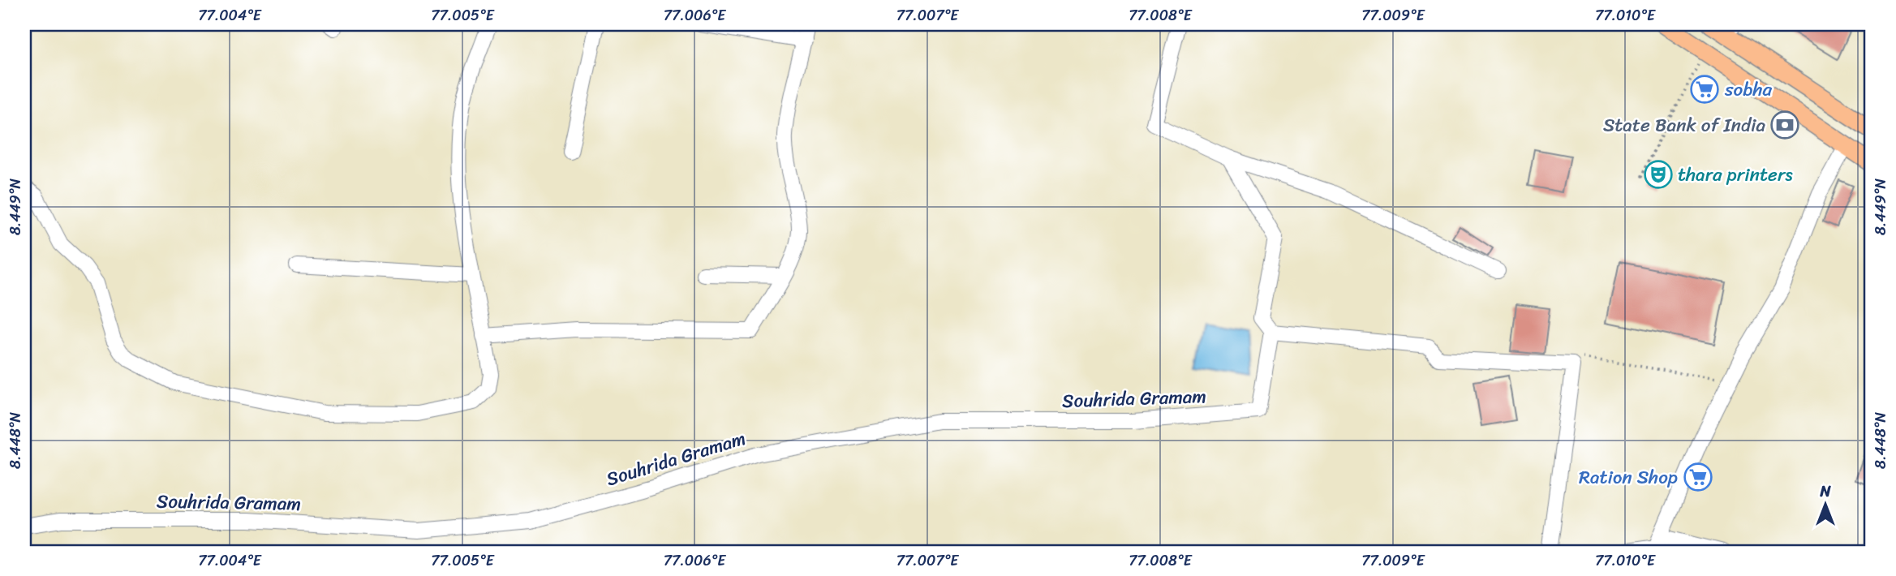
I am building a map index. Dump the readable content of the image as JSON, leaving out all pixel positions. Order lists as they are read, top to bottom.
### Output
{
  "streets": {
    "street": ["Souhrida Gramam"]
  },
  "places": {
    "supermarket": ["sobha", "Ration Shop"],
    "bank": ["State Bank of India"],
    "theatre": ["thara printers"]
  },
  "north": "top",
  "coordinates": [
    "77.004°E",
    "77.005°E",
    "77.006°E",
    "77.007°E",
    "77.008°E",
    "77.009°E",
    "77.010°E",
    "8.449°N",
    "8.448°N"
  ]
}
